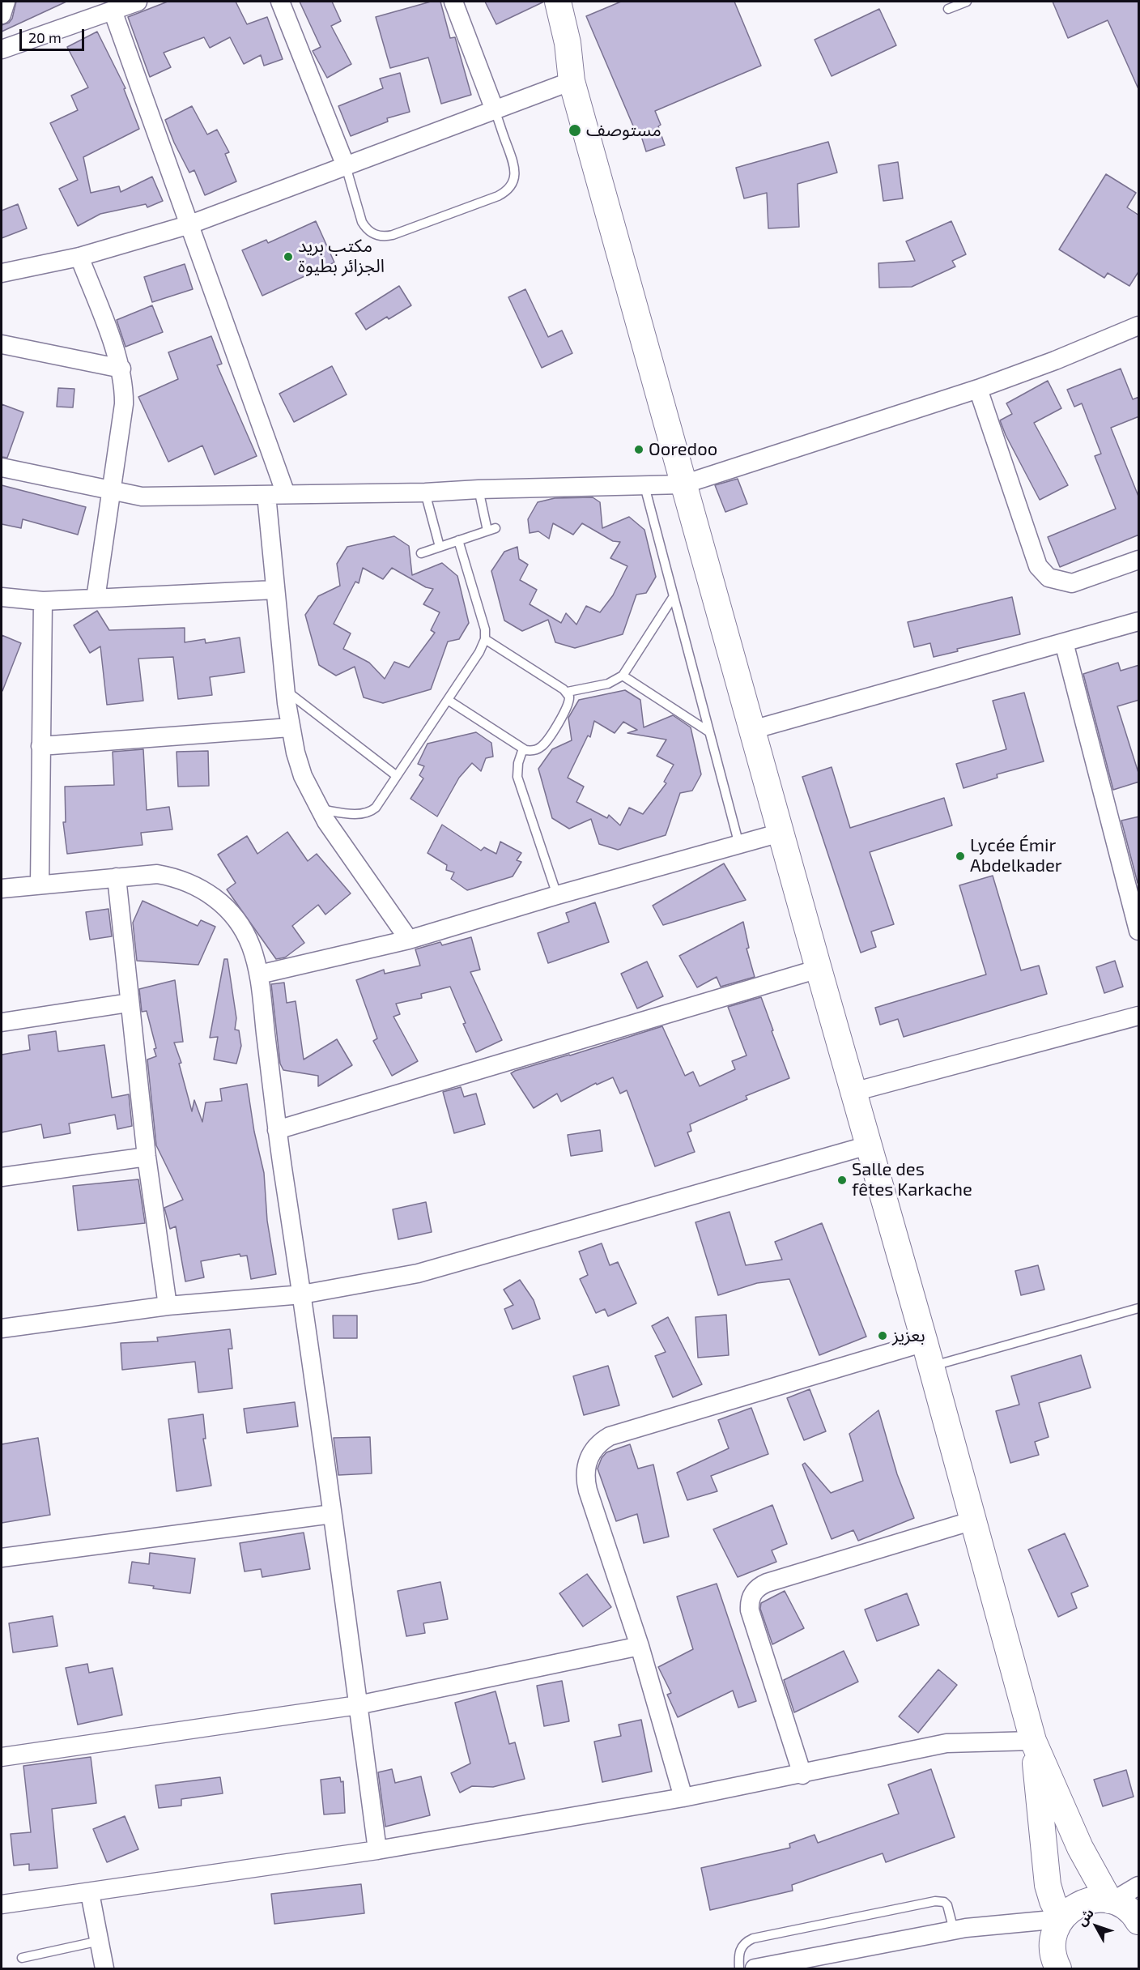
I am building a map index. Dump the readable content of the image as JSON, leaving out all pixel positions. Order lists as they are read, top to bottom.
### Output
{
  "places": [
    "مستوصف",
    "مكتب بريد الجزائر بطيوة",
    "Ooredoo",
    "Lycée Émir Abdelkader",
    "Salle des fêtes Karkache",
    "بعزيز"
  ],
  "scale_bar": "20 m",
  "north": "top left"
}
